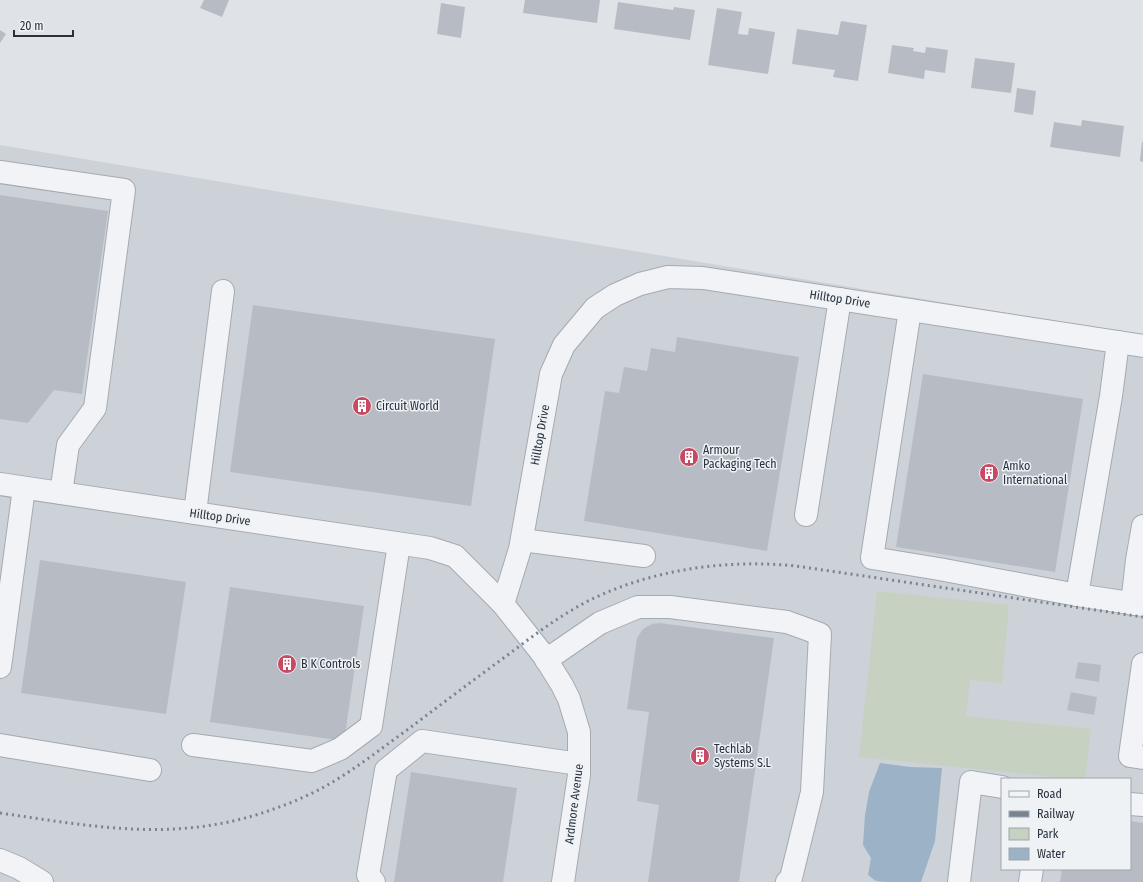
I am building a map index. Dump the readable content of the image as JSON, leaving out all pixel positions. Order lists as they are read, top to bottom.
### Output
{
  "streets": {
    "street": ["Hilltop Drive", "Ardmore Avenue"]
  },
  "crossings": [
    ["Hilltop Drive", "Ardmore Avenue"]
  ],
  "places": {
    "building": [
      "Circuit World",
      "Armour Packaging Tech",
      "Amko International",
      "B K Controls",
      "Techlab Systems S.L"
    ]
  },
  "legend": [
    "Road",
    "Railway",
    "Park",
    "Water"
  ],
  "scale_bar": "20 m"
}
